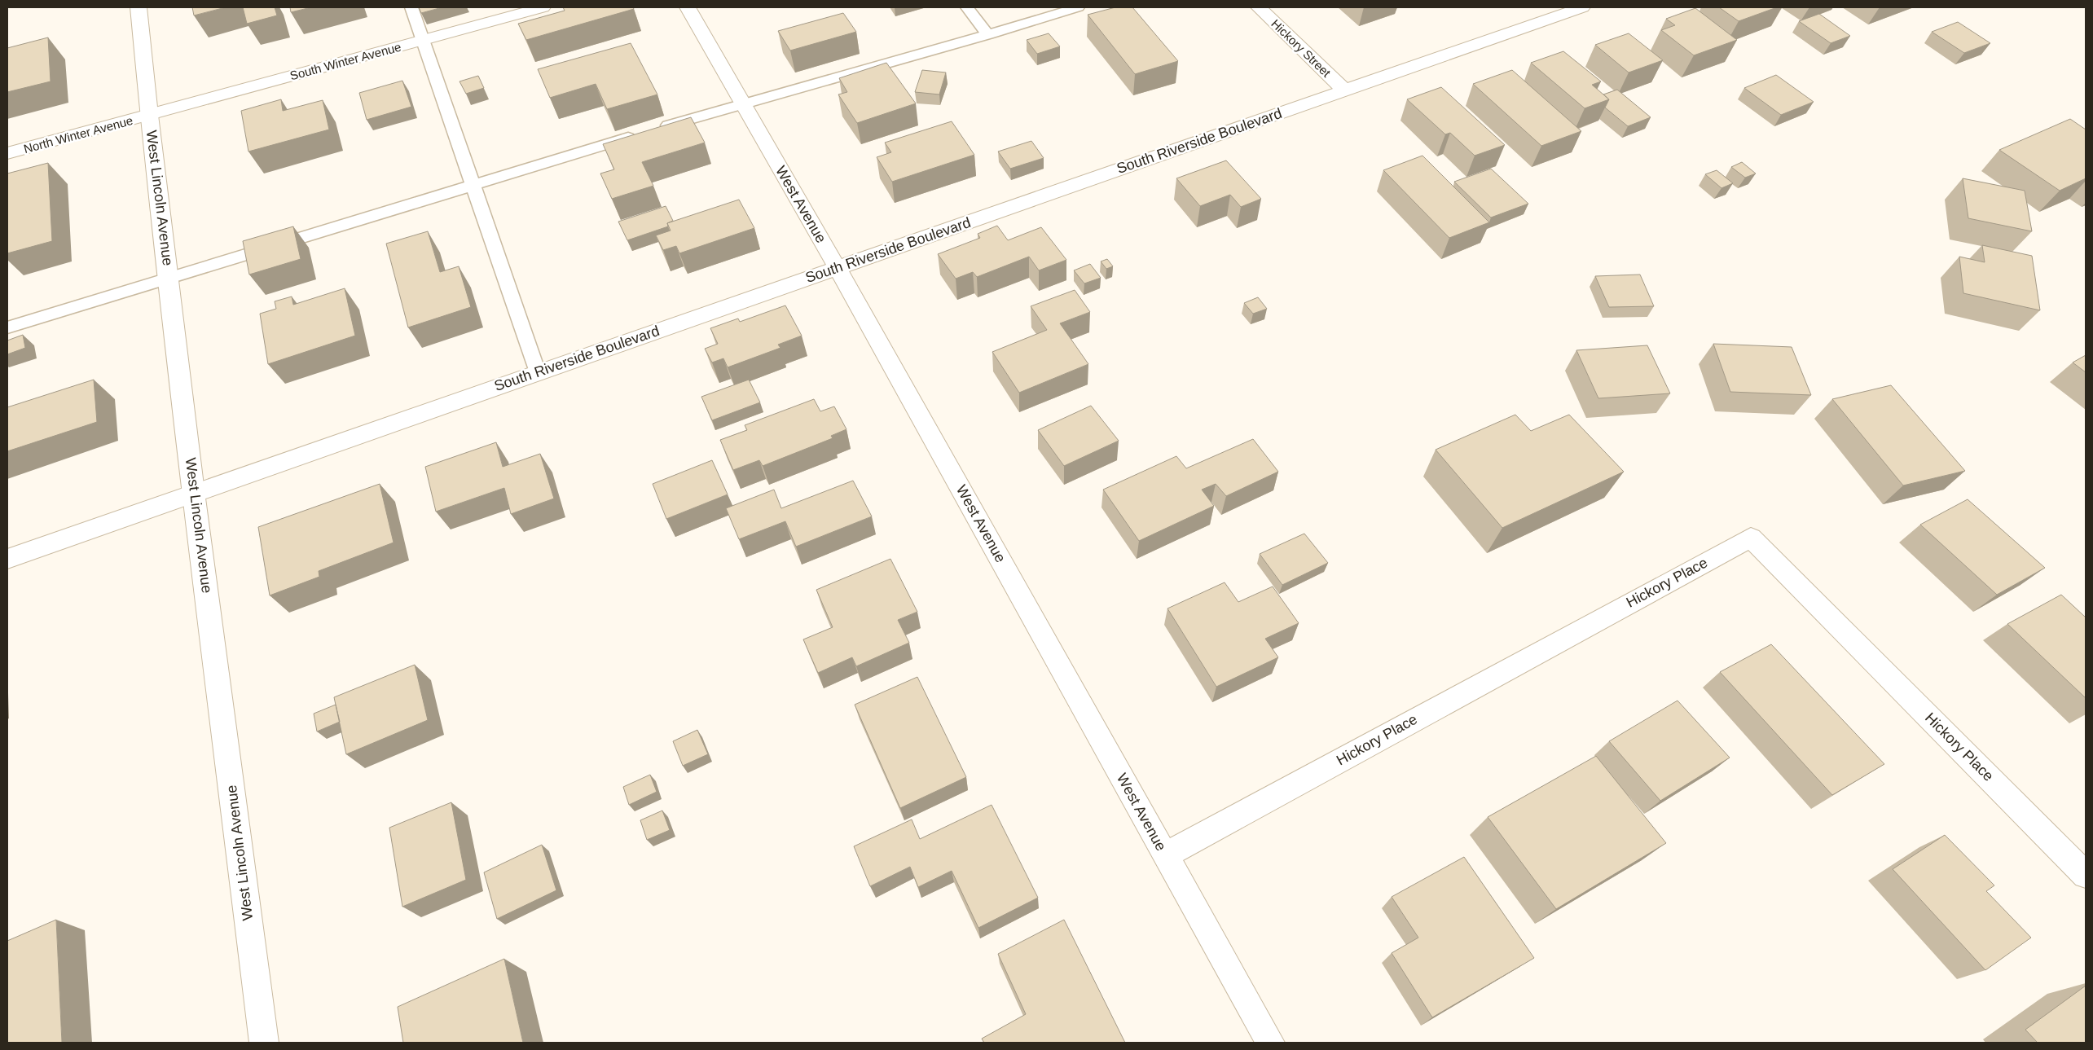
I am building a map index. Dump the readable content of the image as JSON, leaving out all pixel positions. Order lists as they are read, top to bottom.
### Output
{
  "streets": {
    "street": [
      "Hickory Street",
      "South Winter Avenue",
      "North Winter Avenue",
      "South Riverside Boulevard",
      "West Lincoln Avenue",
      "West Avenue",
      "Hickory Place"
    ]
  },
  "crossings": [
    ["Hickory Street", "South Riverside Boulevard"],
    ["South Winter Avenue", "North Winter Avenue"],
    ["South Winter Avenue", "West Lincoln Avenue"],
    ["North Winter Avenue", "West Lincoln Avenue"],
    ["South Riverside Boulevard", "West Lincoln Avenue"],
    ["South Riverside Boulevard", "West Avenue"],
    ["West Avenue", "Hickory Place"]
  ]
}
